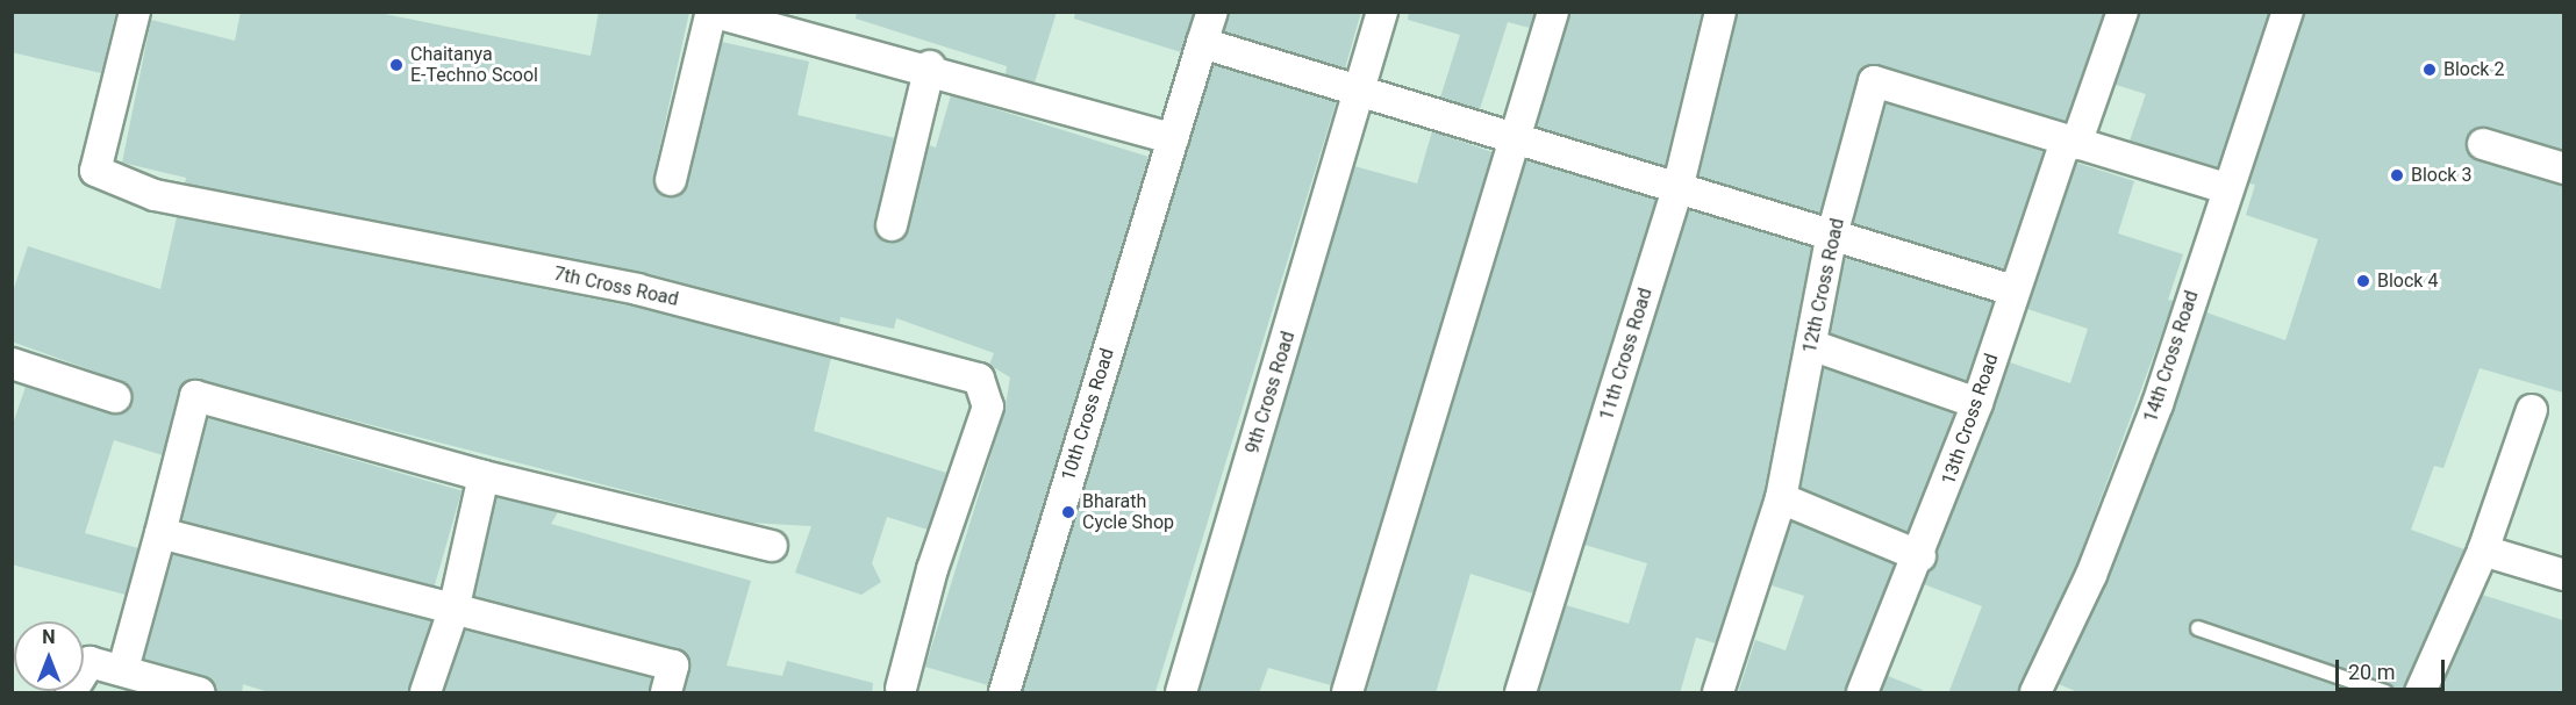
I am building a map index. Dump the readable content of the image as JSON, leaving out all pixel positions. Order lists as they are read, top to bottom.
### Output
{
  "streets": {
    "street": [
      "12th Cross Road",
      "7th Cross Road",
      "11th Cross Road",
      "14th Cross Road",
      "9th Cross Road",
      "10th Cross Road",
      "13th Cross Road"
    ]
  },
  "crossings": [
    ["12th Cross Road", "13th Cross Road"]
  ],
  "places": [
    "Chaitanya E-Techno Scool",
    "Block 2",
    "Block 3",
    "Block 4",
    "Bharath Cycle Shop"
  ],
  "scale_bar": "20 m",
  "north": "top"
}
